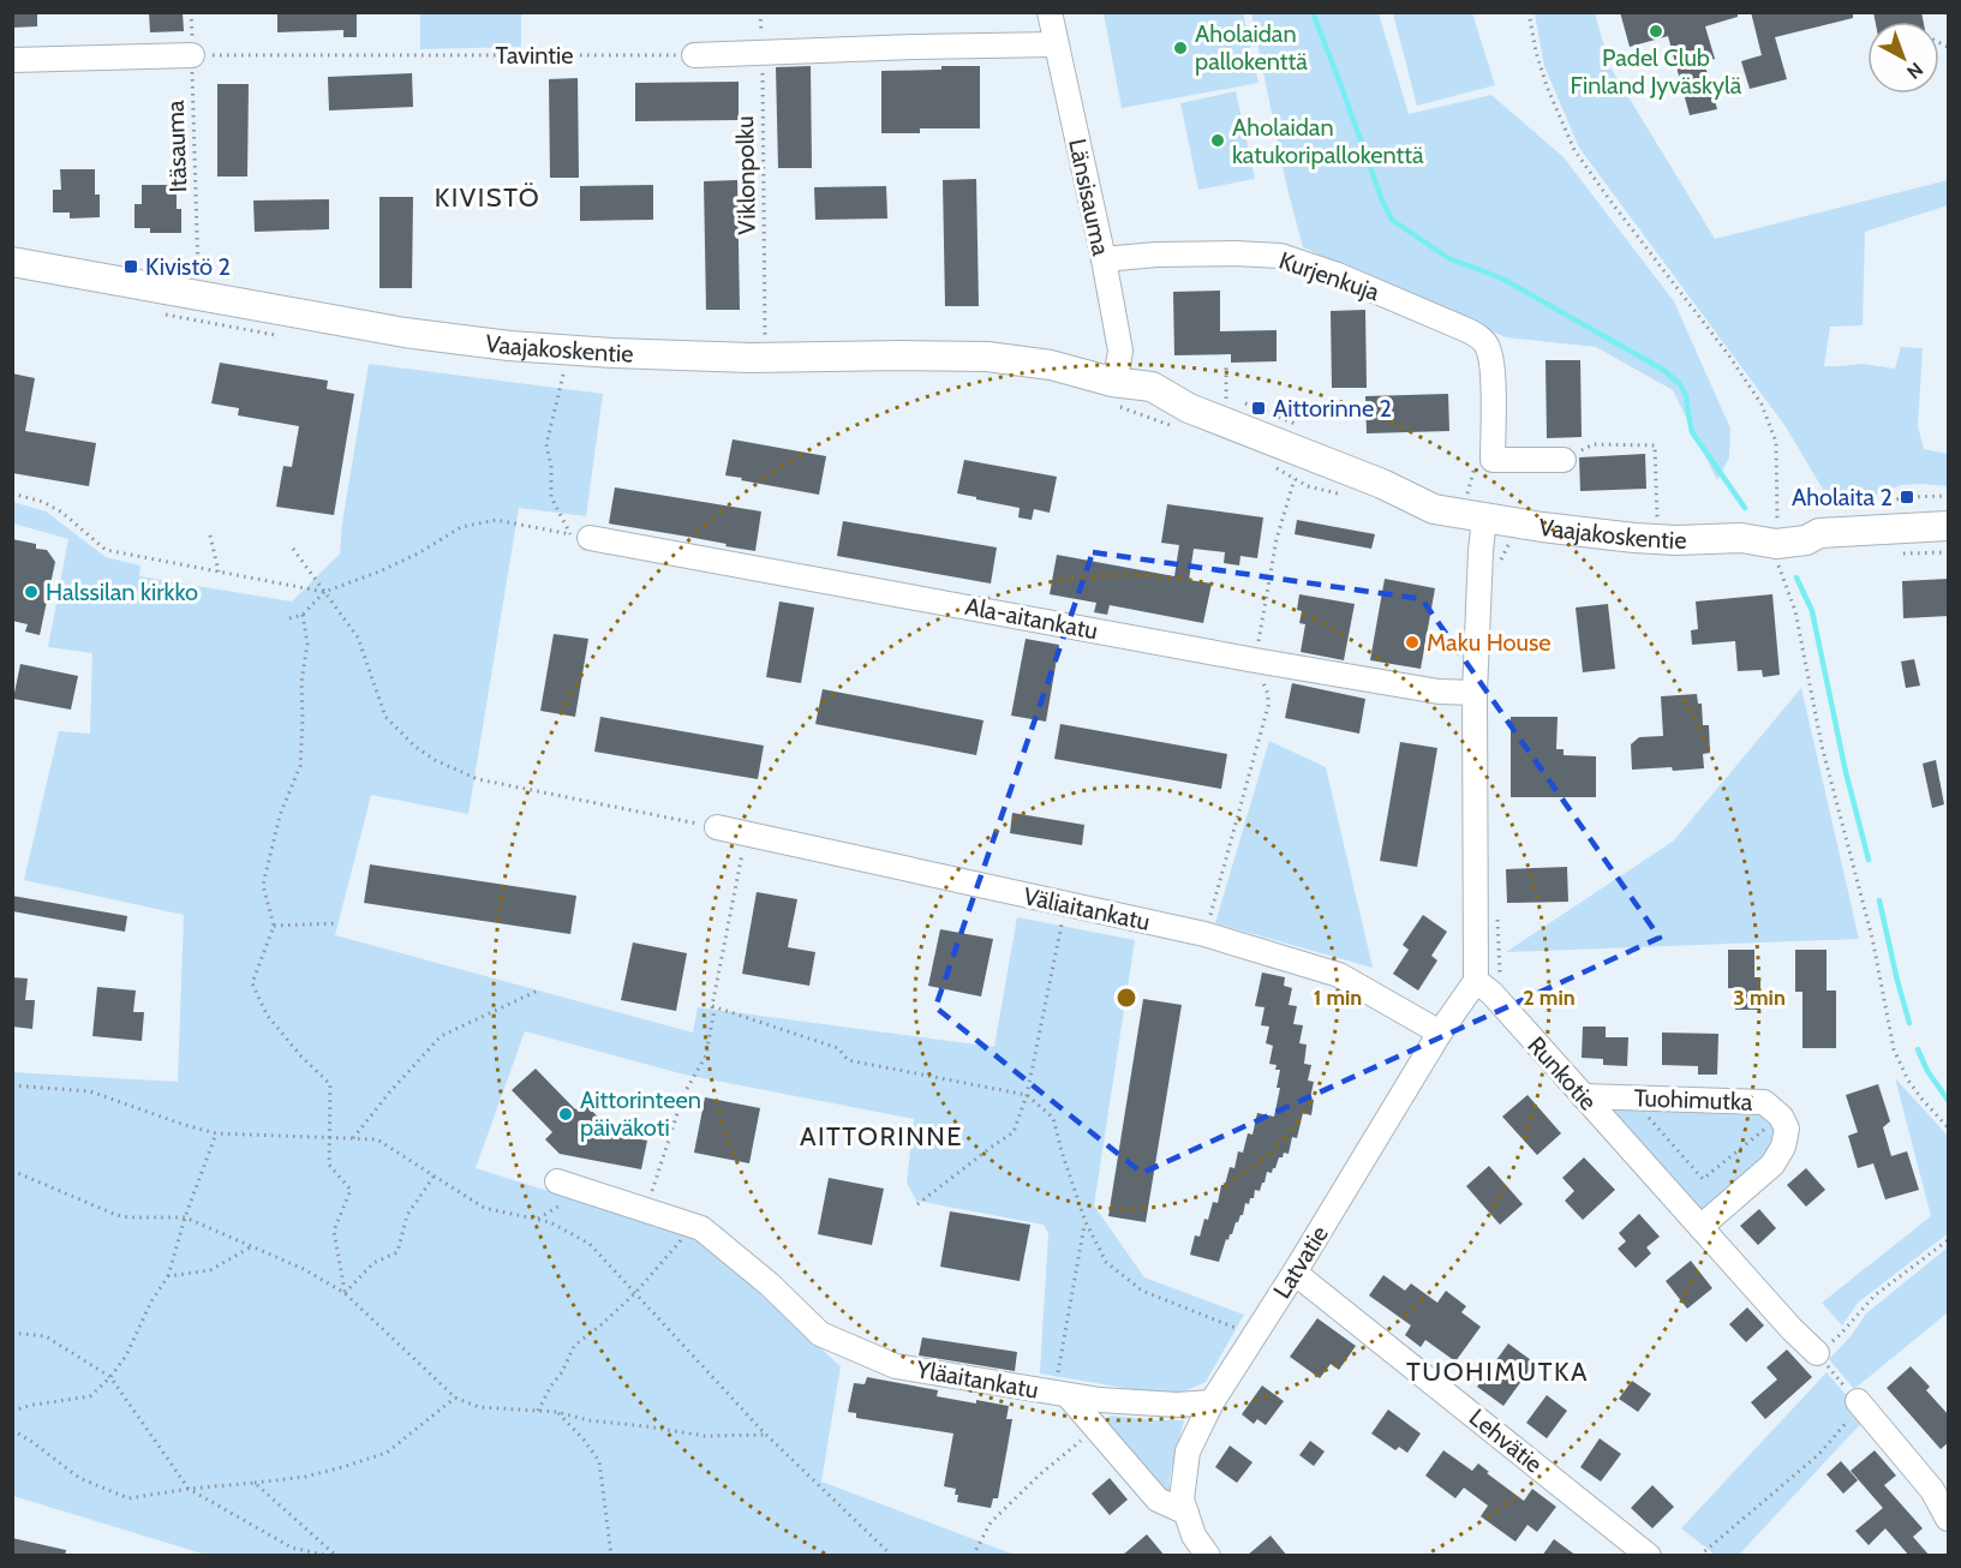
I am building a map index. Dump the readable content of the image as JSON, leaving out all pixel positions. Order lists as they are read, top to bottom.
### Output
{
  "streets": {
    "main road": ["Vaajakoskentie"],
    "street": [
      "Länsisauma",
      "Kurjenkuja",
      "Ala-aitankatu",
      "Väliaitankatu",
      "Runkotie",
      "Tuohimutka",
      "Latvatie",
      "Yläaitankatu",
      "Lehvätie"
    ],
    "path": ["Tavintie", "Itäsauma", "Viklonpolku"]
  },
  "crossings": [
    ["Tavintie", "Itäsauma"],
    ["Länsisauma", "Kurjenkuja"],
    ["Länsisauma", "Vaajakoskentie"],
    ["Väliaitankatu", "Latvatie"],
    ["Runkotie", "Tuohimutka"],
    ["Runkotie", "Latvatie"],
    ["Latvatie", "Yläaitankatu"],
    ["Latvatie", "Lehvätie"]
  ],
  "districts": ["KIVISTÖ", "AITTORINNE", "TUOHIMUTKA"],
  "places": {
    "other": [
      "Padel Club Finland Jyväskylä",
      "Aholaidan pallokenttä",
      "Aholaidan katukoripallokenttä",
      "Halssilan kirkko",
      "Maku House",
      "Aittorinteen päiväkoti"
    ],
    "transit": ["Kivistö 2", "Aittorinne 2", "Aholaita 2"]
  },
  "north": "bottom right",
  "rings": ["1 min", "2 min", "3 min"]
}
